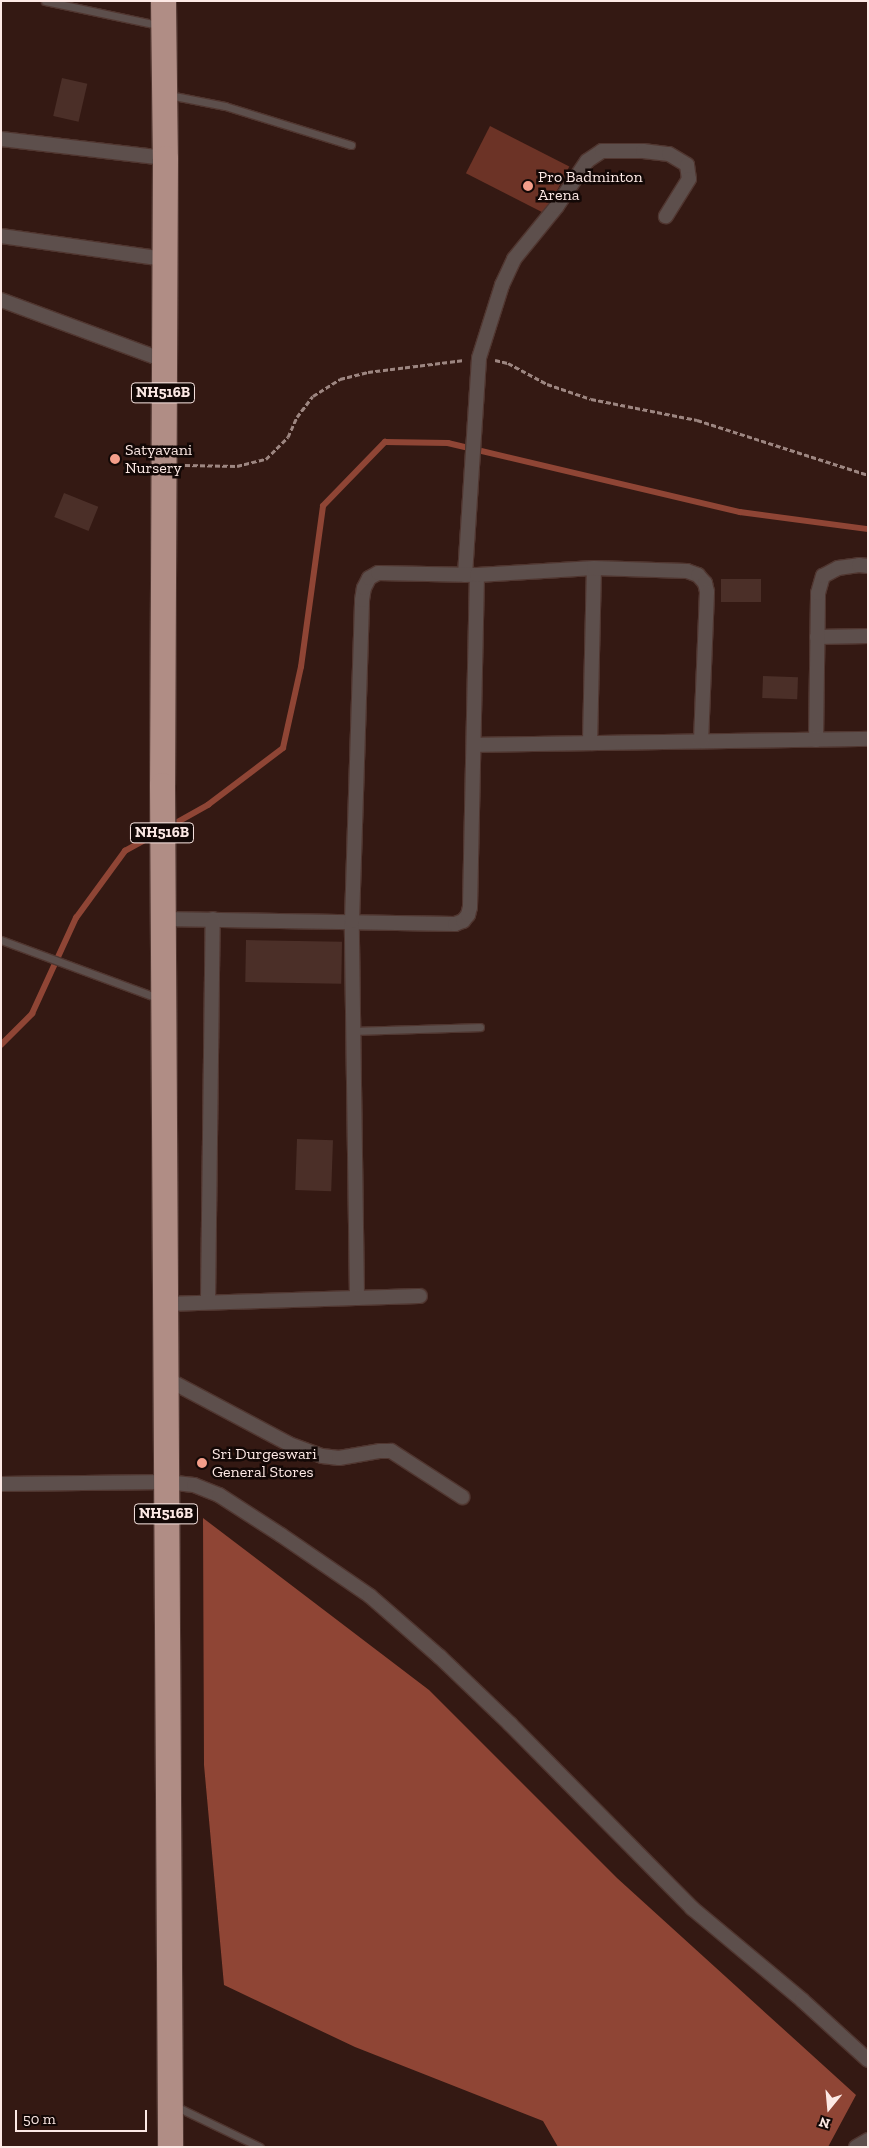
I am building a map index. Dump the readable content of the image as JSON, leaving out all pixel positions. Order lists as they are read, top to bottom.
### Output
{
  "streets": {
    "highway": ["NH516B"]
  },
  "places": ["Pro Badminton Arena", "Satyavani Nursery", "Sri Durgeswari General Stores"],
  "scale_bar": "50 m",
  "north": "bottom"
}
